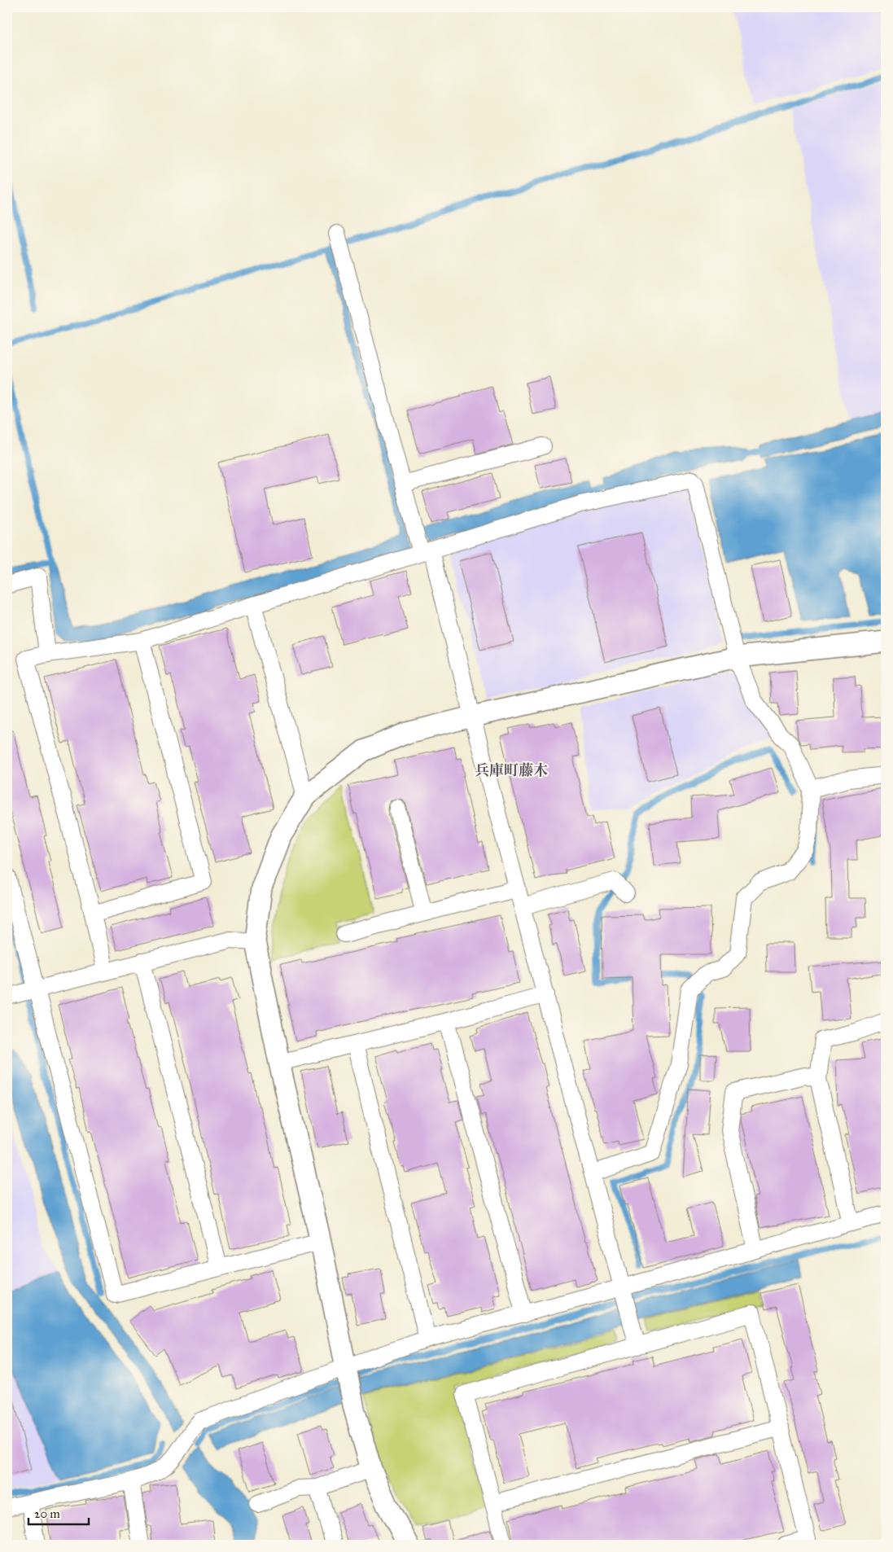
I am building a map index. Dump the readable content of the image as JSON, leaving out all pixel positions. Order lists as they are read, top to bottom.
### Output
{
  "districts": ["兵庫町藤木"],
  "scale_bar": "20 m"
}
